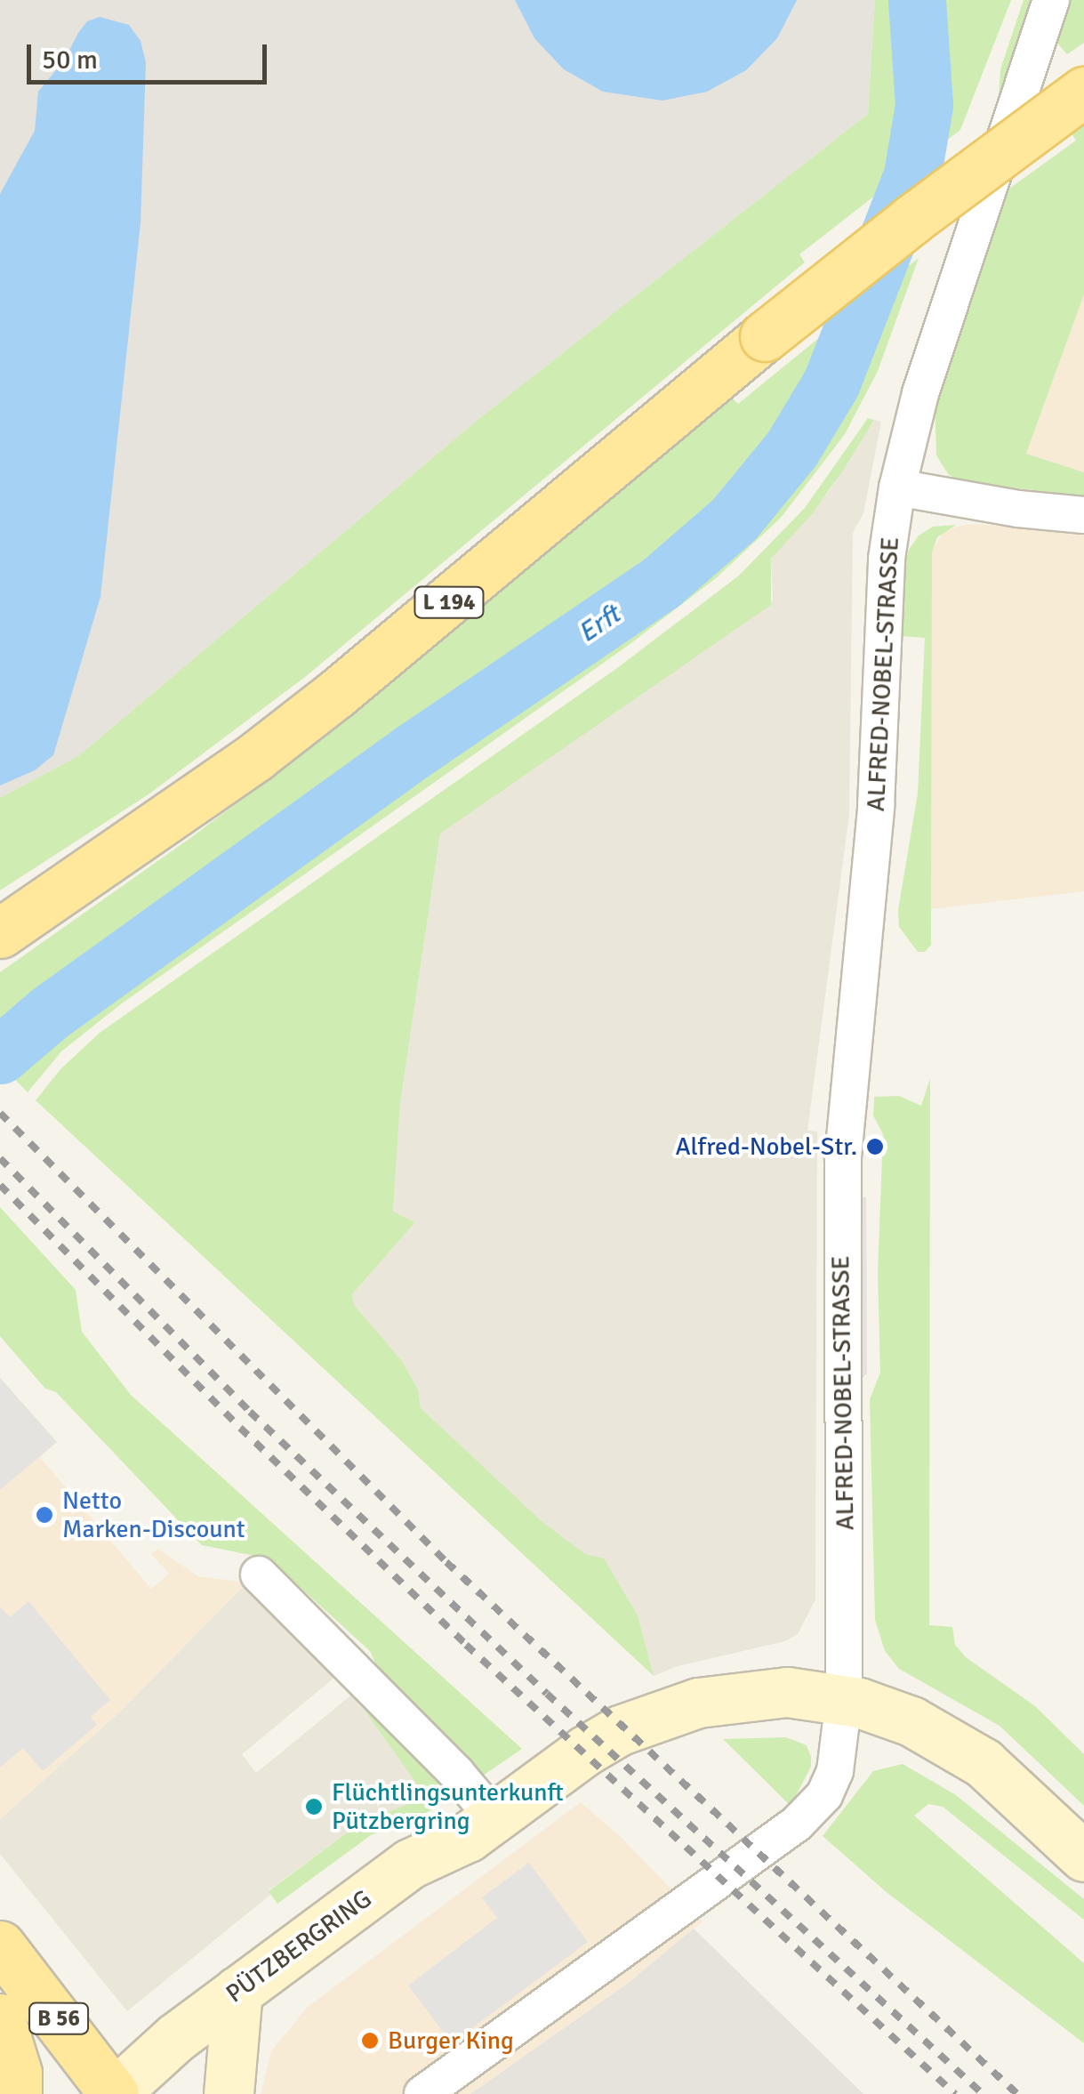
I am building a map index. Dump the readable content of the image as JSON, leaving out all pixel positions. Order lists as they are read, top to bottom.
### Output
{
  "streets": {
    "main road": ["L 194", "PÜTZBERGRING", "B 56"],
    "street": ["ALFRED-NOBEL-STRASSE"]
  },
  "crossings": [
    ["ALFRED-NOBEL-STRASSE", "PÜTZBERGRING"],
    ["PÜTZBERGRING", "B 56"]
  ],
  "water": ["Erft"],
  "places": [
    "Alfred-Nobel-Str.",
    "Netto Marken-Discount",
    "Flüchtlingsunterkunft Pützbergring",
    "Burger King"
  ],
  "scale_bar": "50 m"
}
